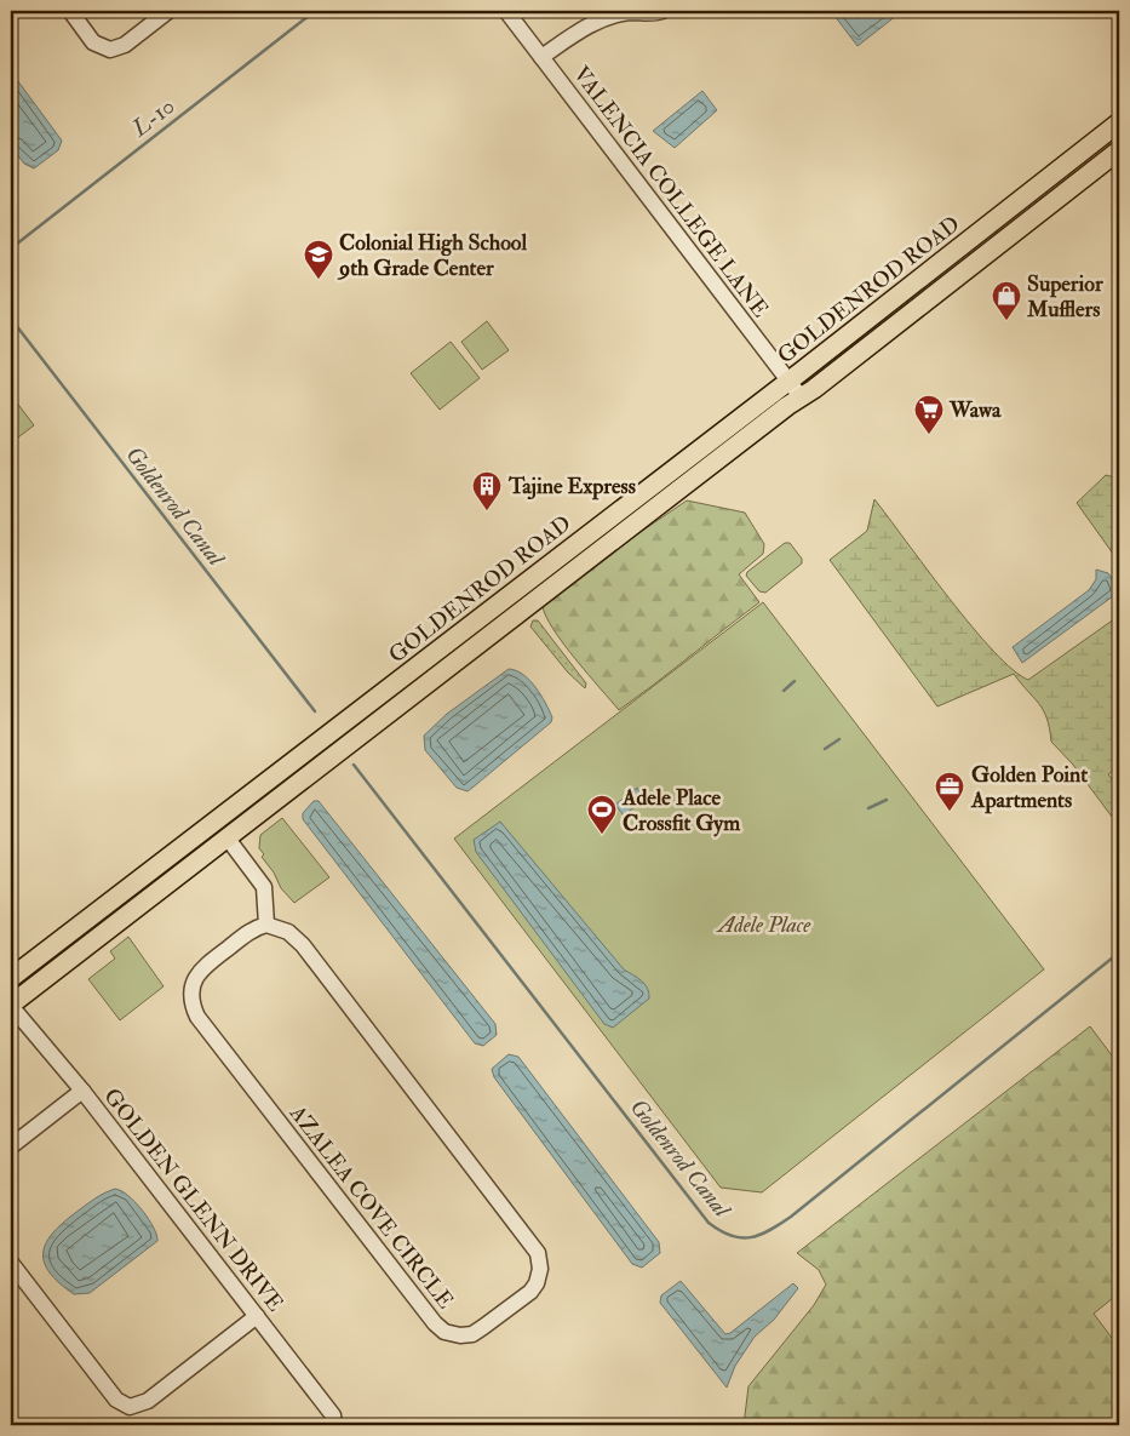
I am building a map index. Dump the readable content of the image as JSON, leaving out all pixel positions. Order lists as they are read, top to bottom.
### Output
{
  "streets": {
    "main road": ["GOLDENROD ROAD"],
    "street": ["VALENCIA COLLEGE LANE", "GOLDEN GLENN DRIVE", "AZALEA COVE CIRCLE"]
  },
  "crossings": [
    ["VALENCIA COLLEGE LANE", "GOLDENROD ROAD"],
    ["GOLDENROD ROAD", "GOLDEN GLENN DRIVE"]
  ],
  "water": ["L-10", "Goldenrod Canal"],
  "parks": ["Adele Place"],
  "places": {
    "school or university": ["Colonial High School 9th Grade Center"],
    "shop": ["Superior Mufflers"],
    "supermarket": ["Wawa"],
    "building": ["Tajine Express"],
    "office": ["Golden Point Apartments"],
    "sports": ["Adele Place Crossfit Gym"]
  }
}
